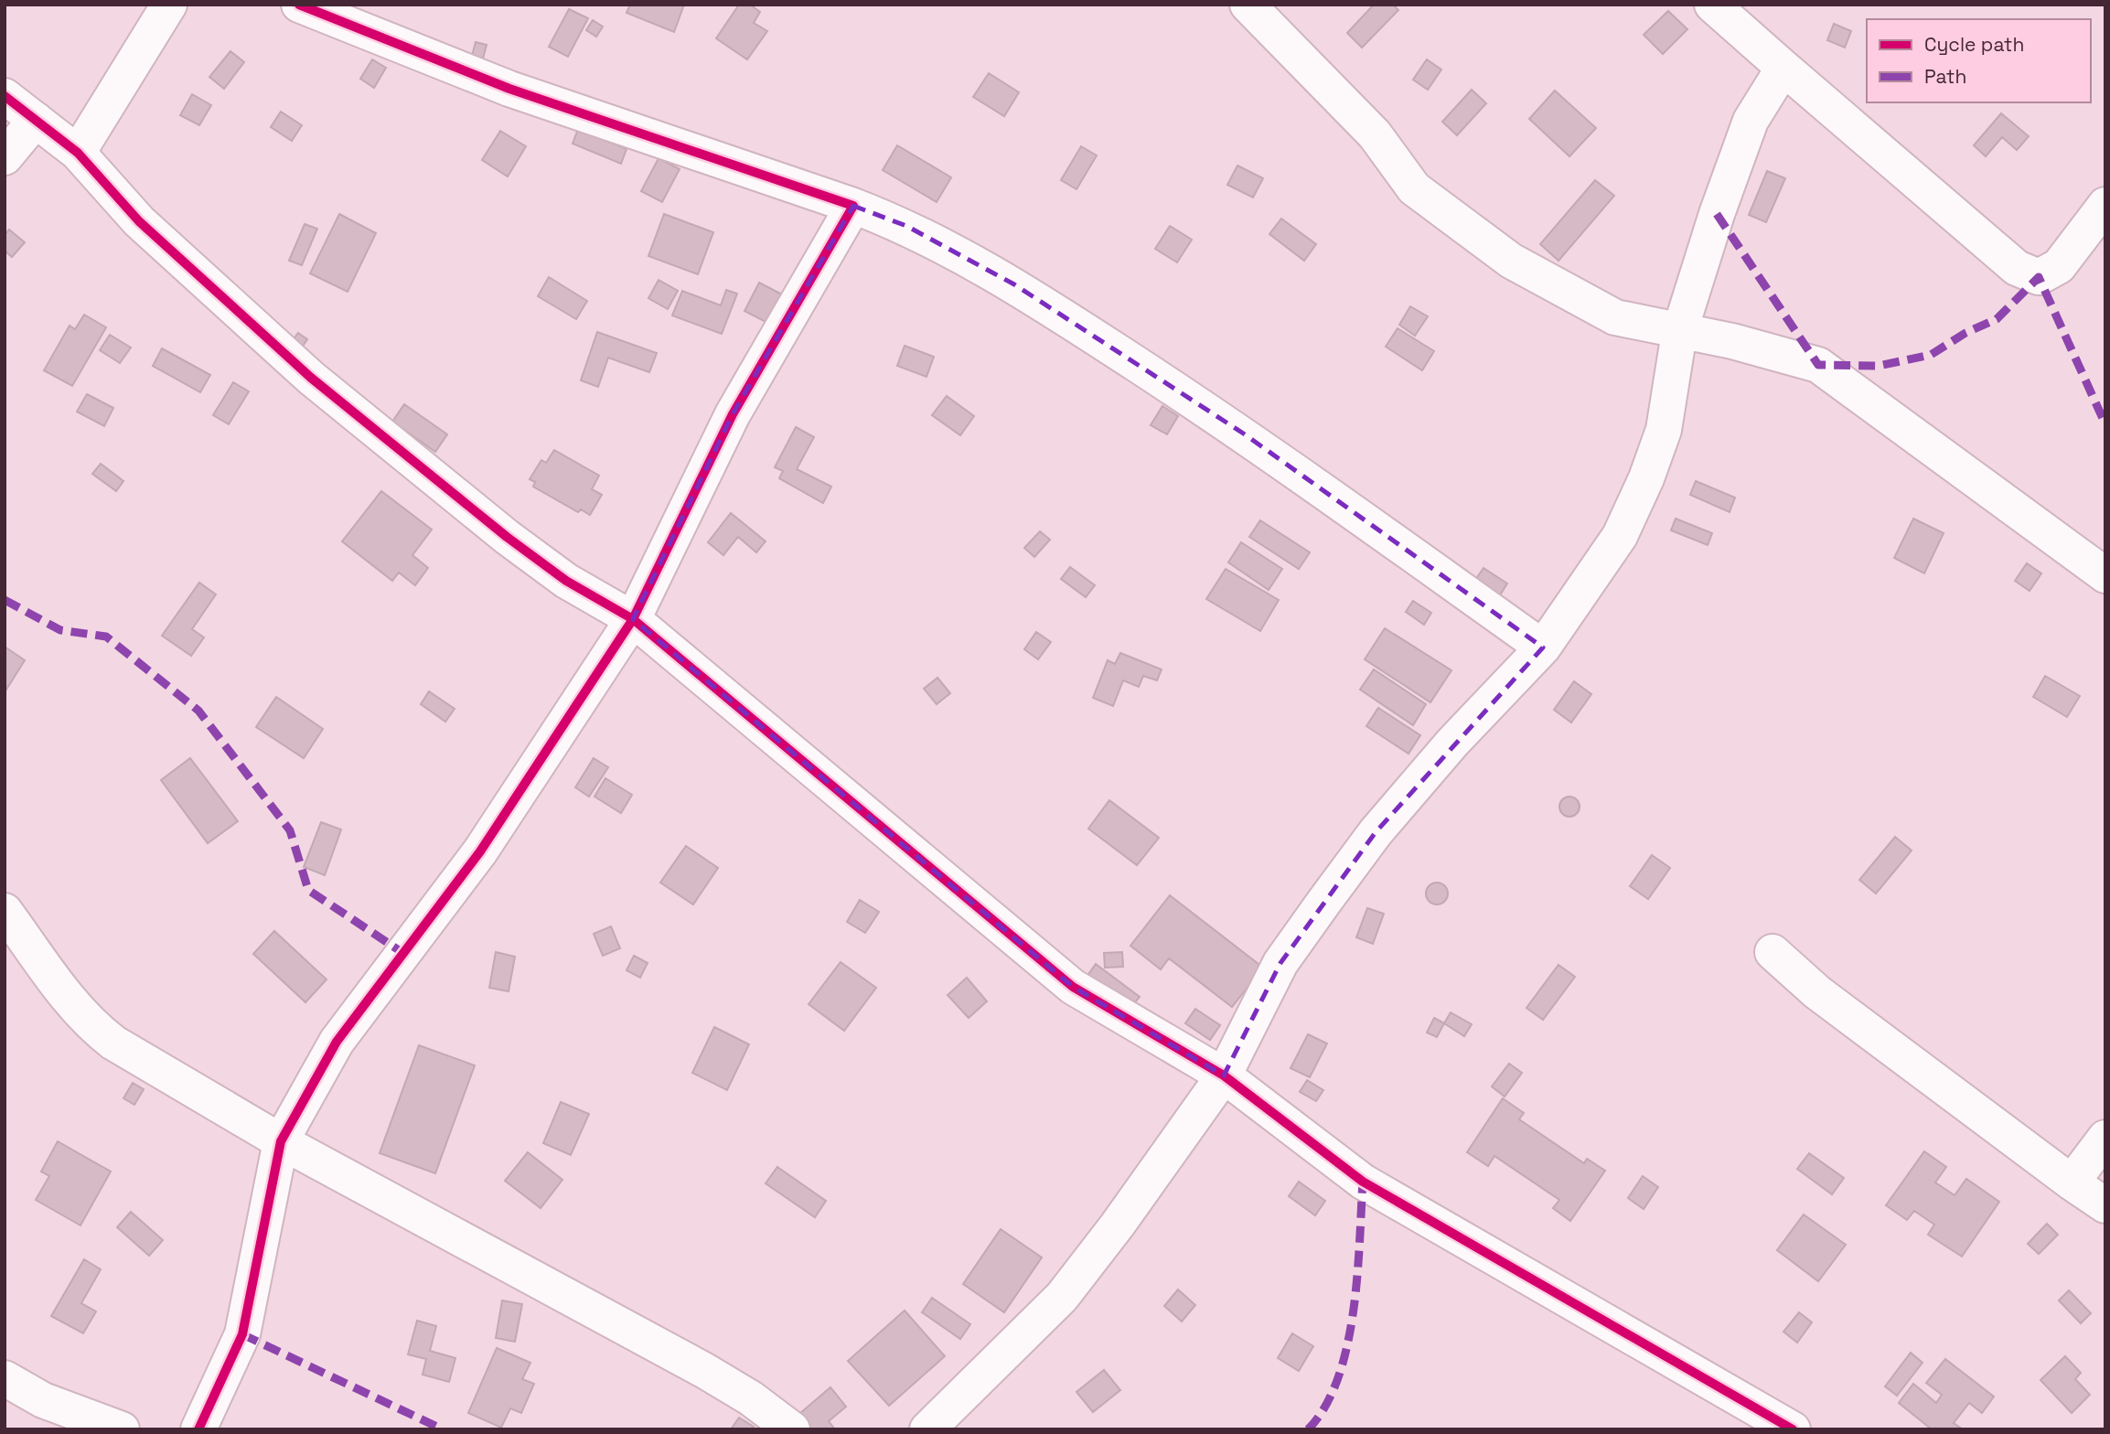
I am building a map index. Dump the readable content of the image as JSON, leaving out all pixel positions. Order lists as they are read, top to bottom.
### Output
{
  "legend": ["Cycle path", "Path"]
}
